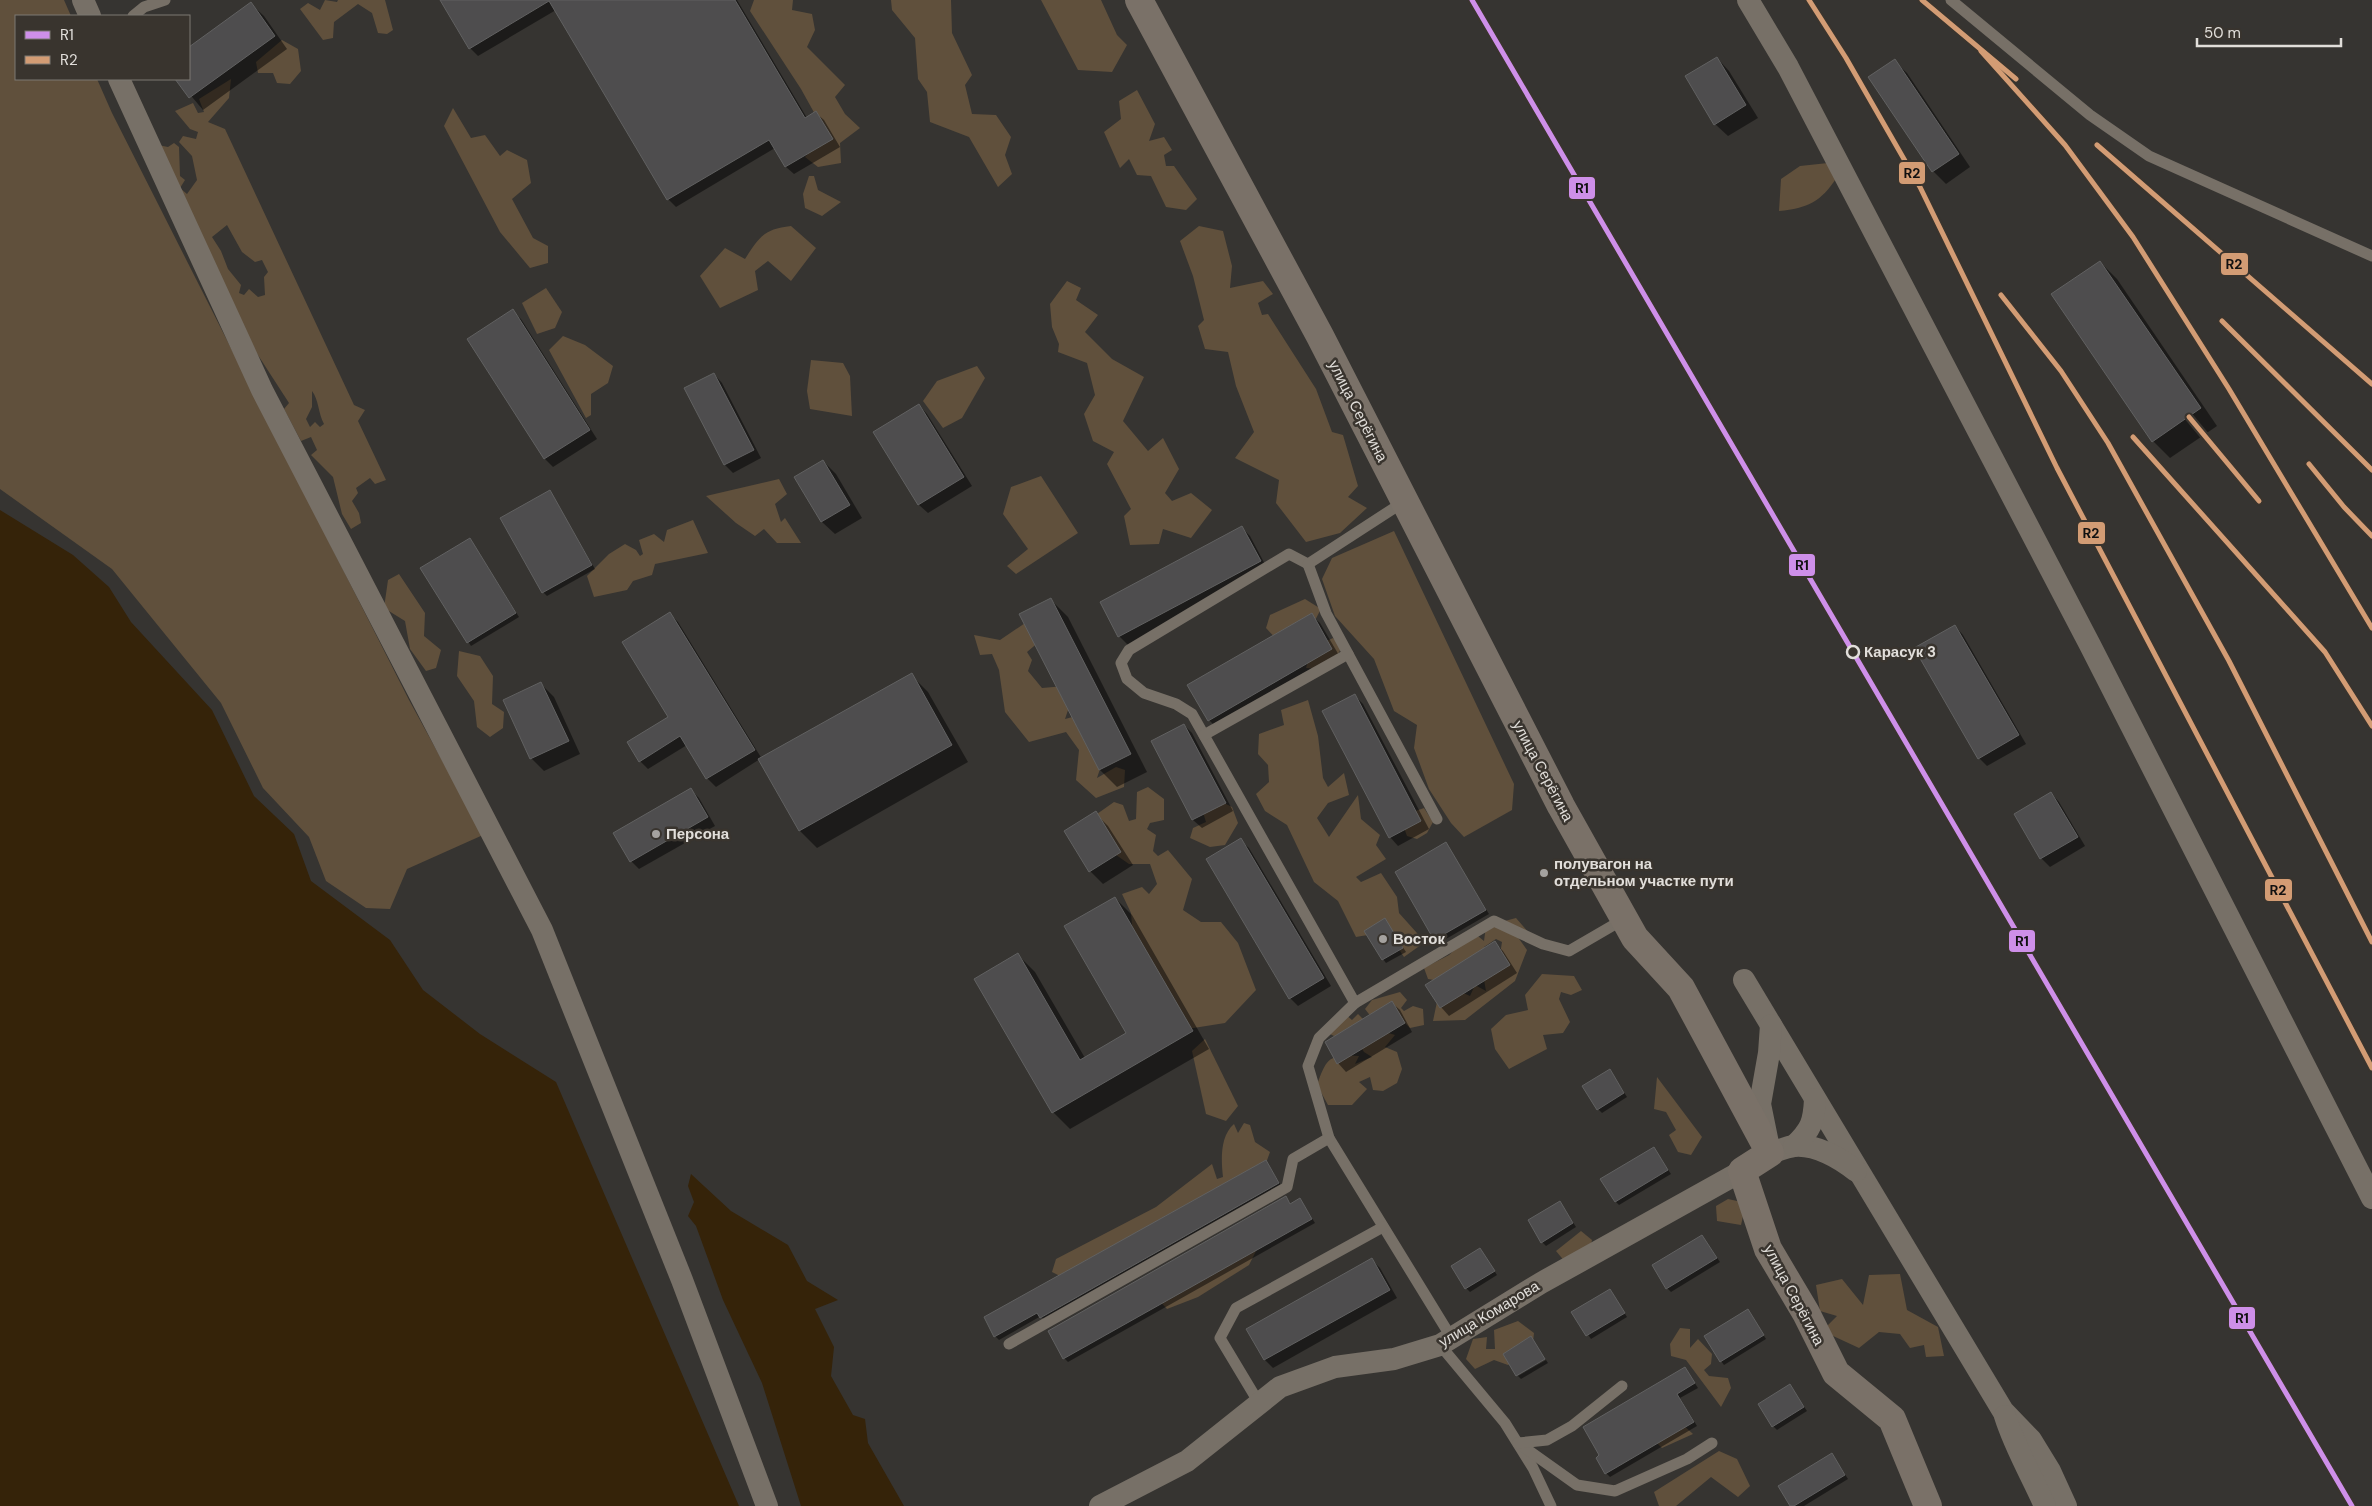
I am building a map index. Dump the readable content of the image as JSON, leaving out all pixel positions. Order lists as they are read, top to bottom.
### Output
{
  "streets": {
    "street": ["улица Серёгина", "улица Комарова"]
  },
  "crossings": [
    ["улица Серёгина", "улица Комарова"]
  ],
  "places": [
    "Карасук 3",
    "Персона",
    "полувагон на отдельном участке пути",
    "Восток"
  ],
  "lines": ["transit line R1", "transit line R2"],
  "legend": ["R1", "R2"],
  "scale_bar": "50 m"
}
